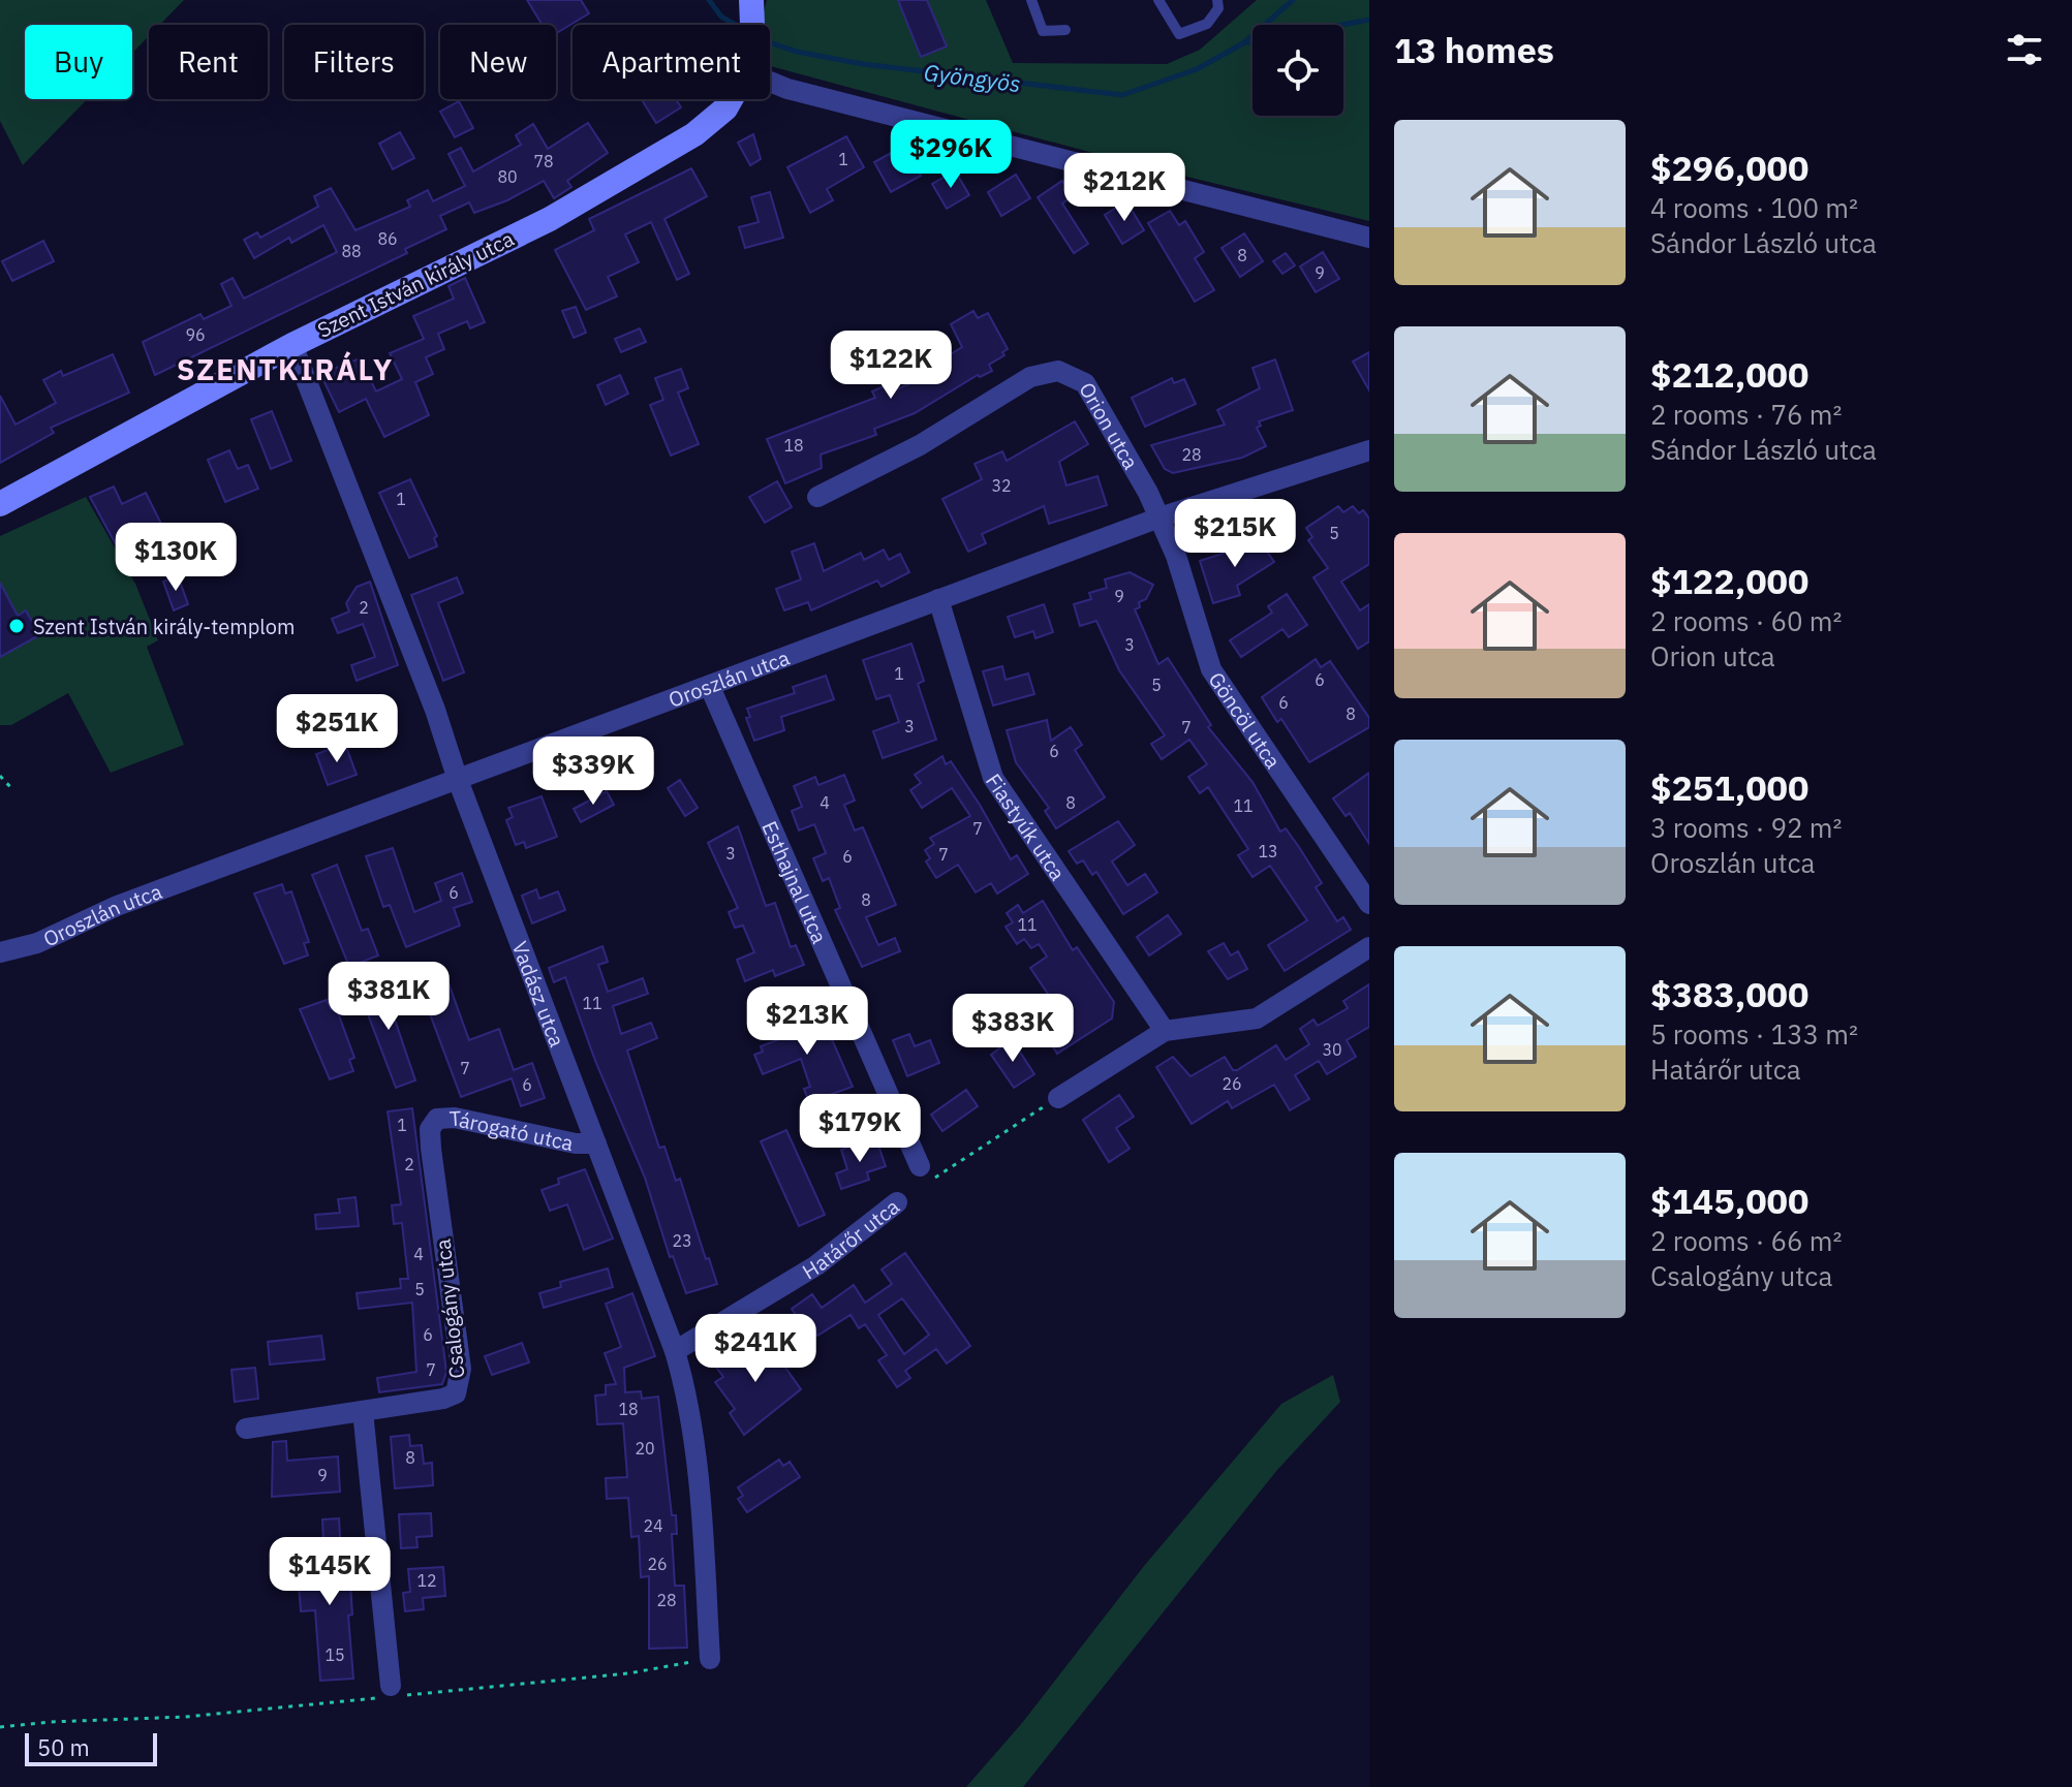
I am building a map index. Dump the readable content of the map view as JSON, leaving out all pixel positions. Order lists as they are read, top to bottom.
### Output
{
  "streets": {
    "street": [
      "Szent István király utca",
      "Orion utca",
      "Oroszlán utca",
      "Göncöl utca",
      "Fiastyúk utca",
      "Esthajnal utca",
      "Vadász utca",
      "Tárogató utca",
      "Határőr utca",
      "Csalogány utca"
    ]
  },
  "crossings": [
    ["Szent István király utca", "Vadász utca"],
    ["Orion utca", "Oroszlán utca"],
    ["Orion utca", "Göncöl utca"],
    ["Oroszlán utca", "Göncöl utca"],
    ["Oroszlán utca", "Fiastyúk utca"],
    ["Oroszlán utca", "Esthajnal utca"],
    ["Oroszlán utca", "Vadász utca"],
    ["Vadász utca", "Tárogató utca"],
    ["Vadász utca", "Határőr utca"],
    ["Tárogató utca", "Csalogány utca"]
  ],
  "districts": ["SZENTKIRÁLY"],
  "water": ["Gyöngyös"],
  "places": ["Szent István király-templom"],
  "house_numbers": [
    "1",
    "78",
    "80",
    "86",
    "88",
    "8",
    "9",
    "96",
    "18",
    "28",
    "32",
    "1",
    "5",
    "9",
    "2",
    "3",
    "1",
    "6",
    "5",
    "6",
    "8",
    "3",
    "7",
    "6",
    "4",
    "8",
    "11",
    "7",
    "13",
    "3",
    "7",
    "6",
    "6",
    "8",
    "11",
    "11",
    "30",
    "7",
    "26",
    "6",
    "1",
    "2",
    "23",
    "4",
    "5",
    "6",
    "7",
    "18",
    "20",
    "8",
    "9",
    "24",
    "26",
    "12",
    "28",
    "15"
  ],
  "scale_bar": "50 m",
  "page": {
    "heading": "13 homes",
    "chip": [
      "Buy",
      "Rent",
      "Filters",
      "New",
      "Apartment"
    ],
    "list": [
      {
        "name": "$296,000",
        "note": "4 rooms · 100 m² · Sándor László utca"
      },
      {
        "name": "$212,000",
        "note": "2 rooms · 76 m² · Sándor László utca"
      },
      {
        "name": "$122,000",
        "note": "2 rooms · 60 m² · Orion utca"
      },
      {
        "name": "$251,000",
        "note": "3 rooms · 92 m² · Oroszlán utca"
      },
      {
        "name": "$383,000",
        "note": "5 rooms · 133 m² · Határőr utca"
      },
      {
        "name": "$145,000",
        "note": "2 rooms · 66 m² · Csalogány utca"
      }
    ],
    "price": [
      "$296K",
      "$212K",
      "$122K",
      "$215K",
      "$130K",
      "$251K",
      "$339K",
      "$381K",
      "$213K",
      "$383K",
      "$179K",
      "$241K",
      "$145K"
    ],
    "scale": "50 m"
  }
}
